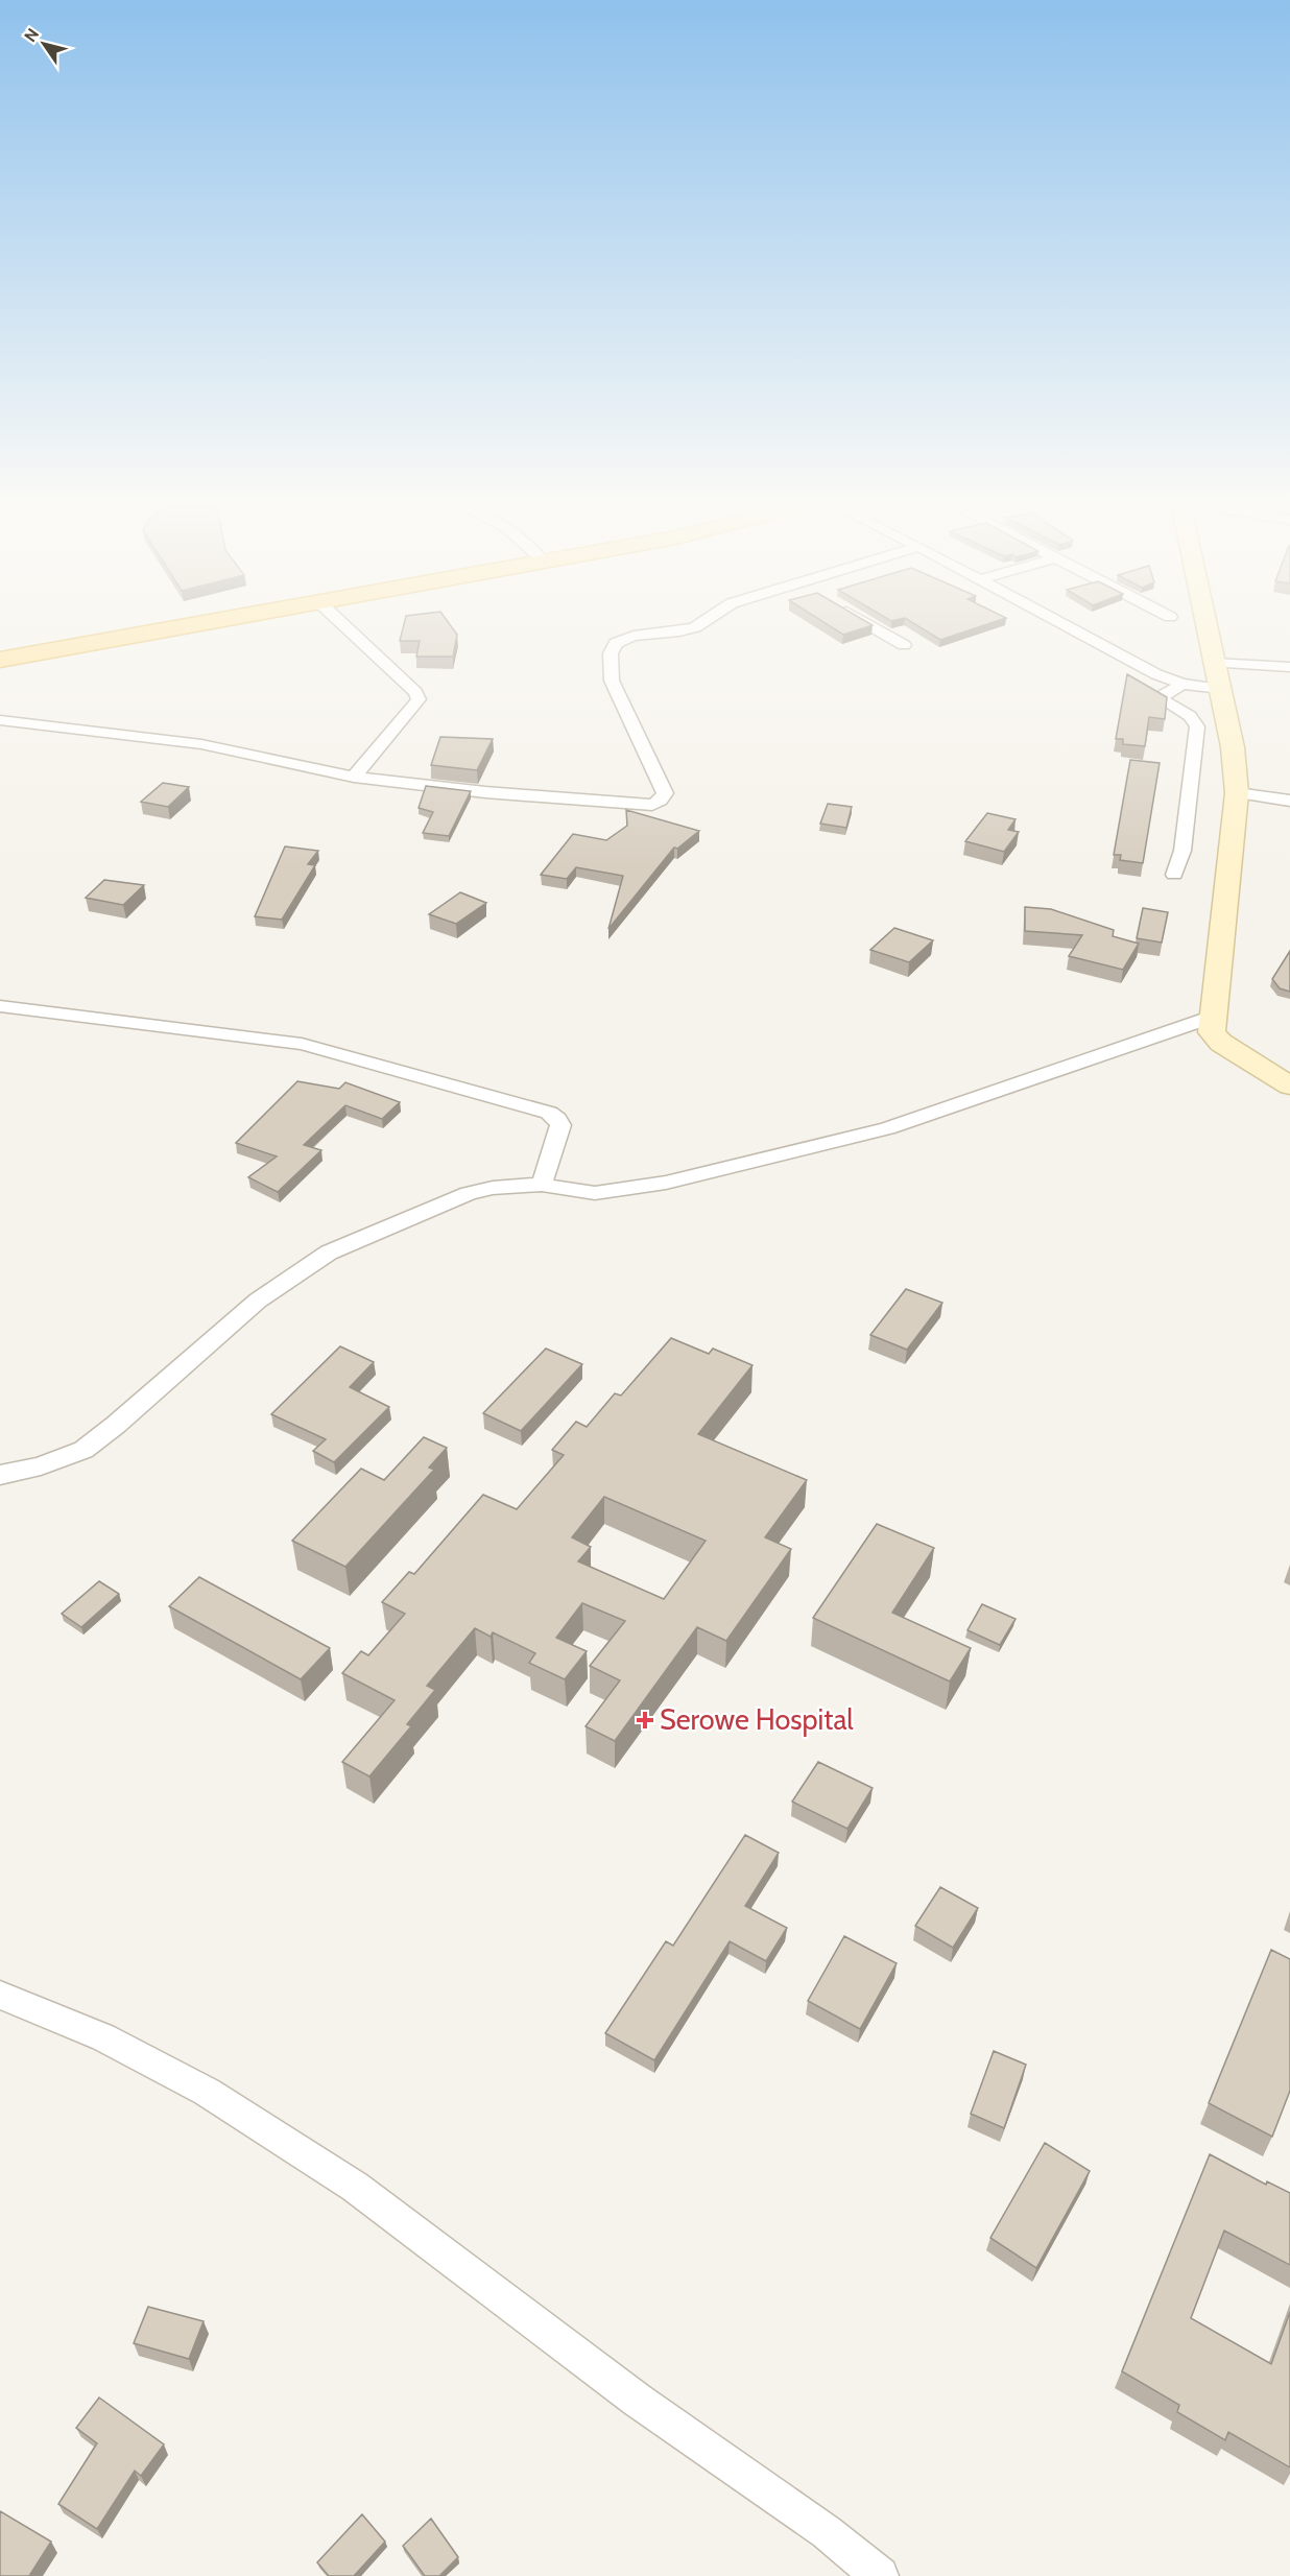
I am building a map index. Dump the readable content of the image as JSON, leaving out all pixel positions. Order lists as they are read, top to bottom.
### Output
{
  "places": {
    "health": ["Serowe Hospital"]
  },
  "north": "top left"
}
